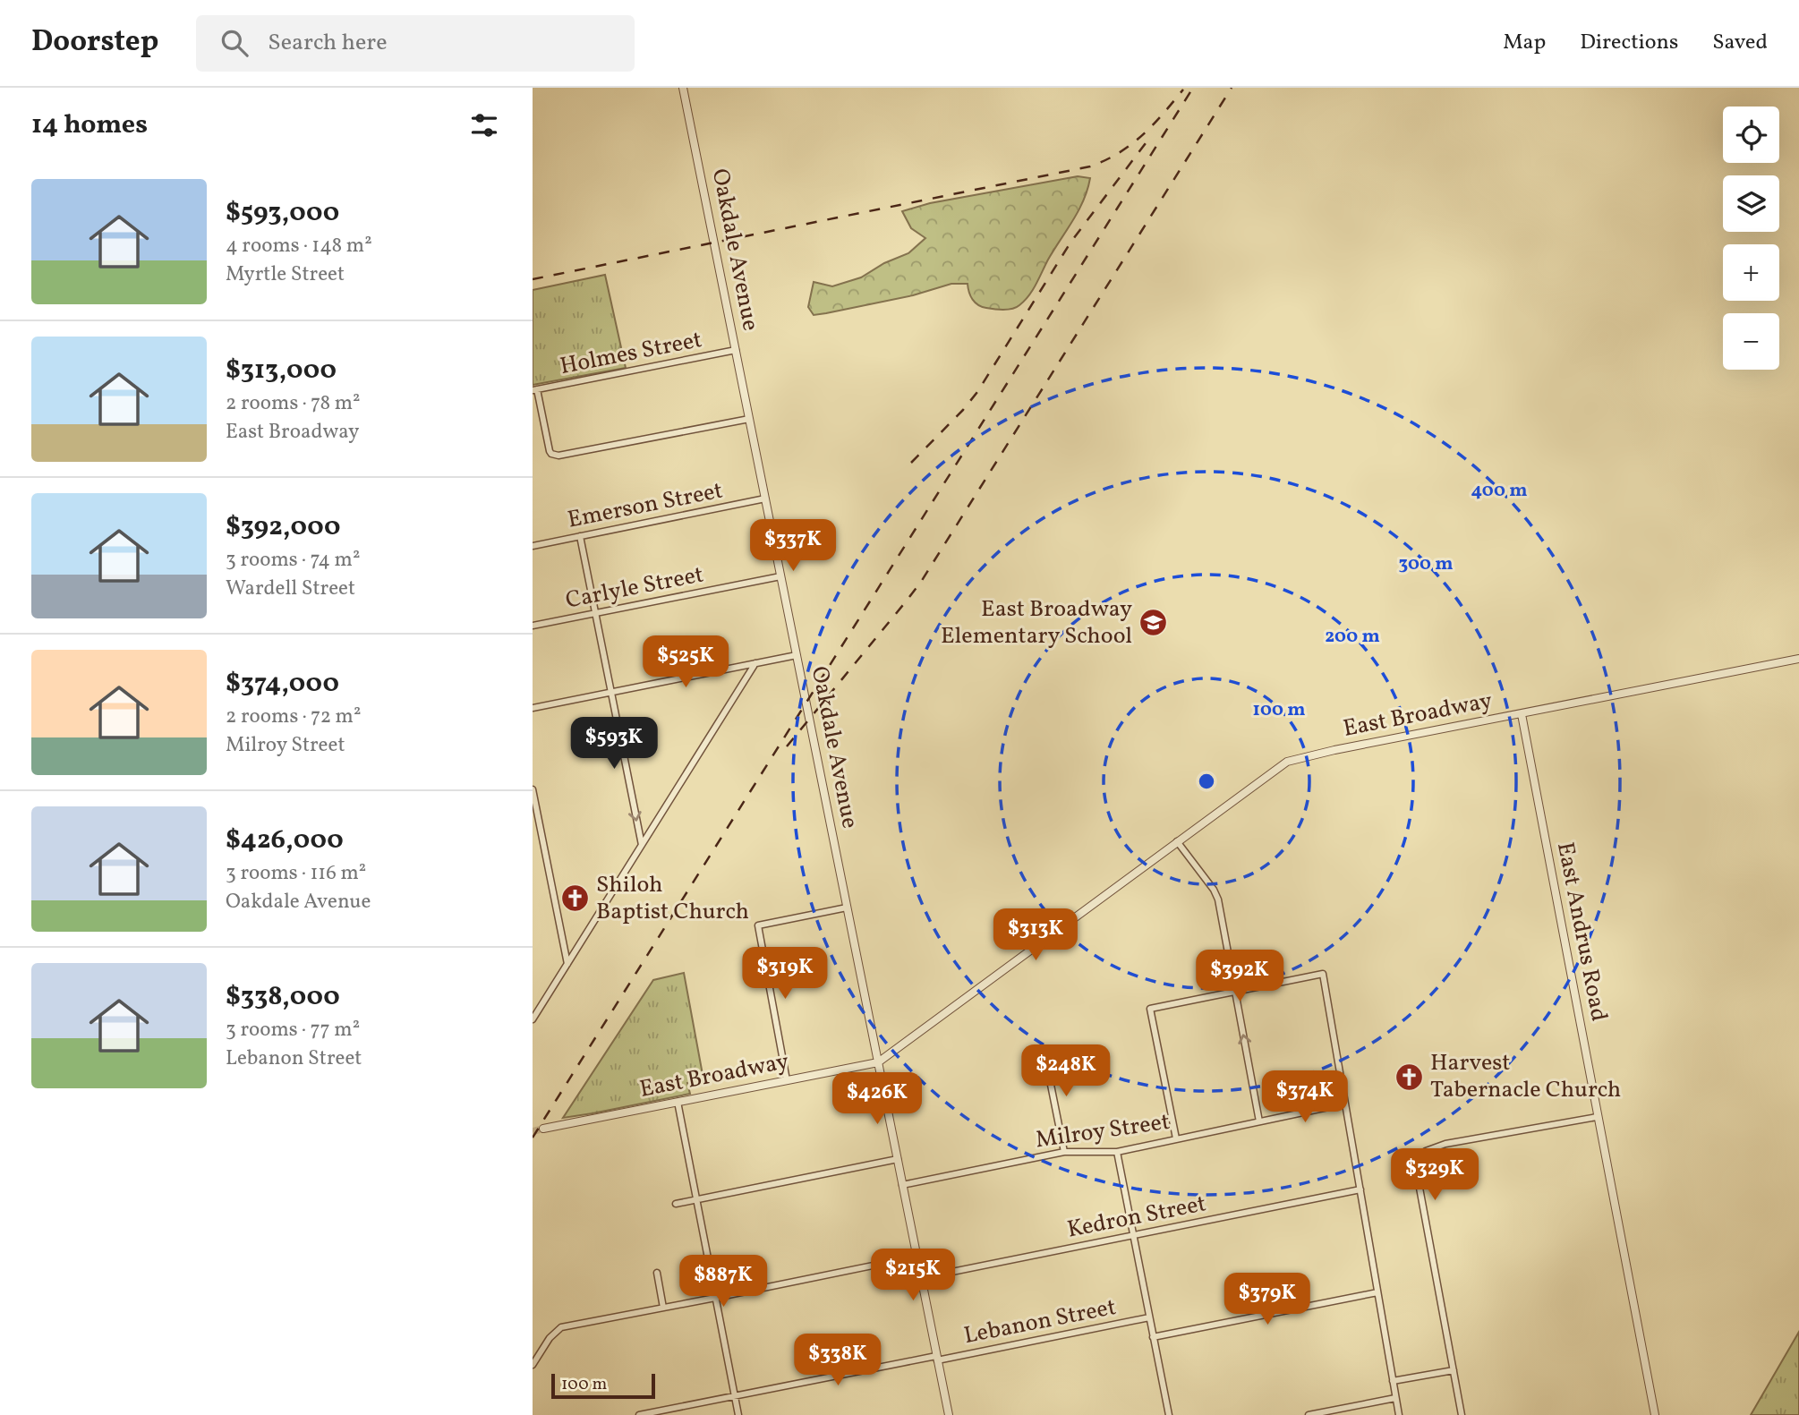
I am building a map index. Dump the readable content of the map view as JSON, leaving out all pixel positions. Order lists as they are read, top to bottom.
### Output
{
  "streets": {
    "street": [
      "Oakdale Avenue",
      "Holmes Street",
      "Emerson Street",
      "Carlyle Street",
      "East Broadway",
      "East Andrus Road",
      "Milroy Street",
      "Kedron Street",
      "Lebanon Street"
    ]
  },
  "crossings": [
    ["Oakdale Avenue", "Holmes Street"],
    ["Oakdale Avenue", "Emerson Street"],
    ["Oakdale Avenue", "Carlyle Street"],
    ["Oakdale Avenue", "East Broadway"],
    ["Oakdale Avenue", "Milroy Street"],
    ["Oakdale Avenue", "Kedron Street"],
    ["Oakdale Avenue", "Lebanon Street"],
    ["East Broadway", "East Andrus Road"]
  ],
  "places": {
    "school or university": ["East Broadway Elementary School"],
    "church": ["Shiloh Baptist Church", "Harvest Tabernacle Church"]
  },
  "scale_bar": "100 m",
  "page": {
    "header": "Doorstep",
    "search": "Search here",
    "nav": ["Map", "Directions", "Saved"],
    "heading": "14 homes",
    "map_buttons": ["+", "−"],
    "list": [
      {
        "name": "$593,000",
        "note": "4 rooms · 148 m² · Myrtle Street"
      },
      {
        "name": "$313,000",
        "note": "2 rooms · 78 m² · East Broadway"
      },
      {
        "name": "$392,000",
        "note": "3 rooms · 74 m² · Wardell Street"
      },
      {
        "name": "$374,000",
        "note": "2 rooms · 72 m² · Milroy Street"
      },
      {
        "name": "$426,000",
        "note": "3 rooms · 116 m² · Oakdale Avenue"
      },
      {
        "name": "$338,000",
        "note": "3 rooms · 77 m² · Lebanon Street"
      }
    ],
    "price": [
      "$337K",
      "$525K",
      "$593K",
      "$313K",
      "$319K",
      "$392K",
      "$248K",
      "$374K",
      "$426K",
      "$329K",
      "$215K",
      "$887K",
      "$379K",
      "$338K"
    ],
    "scale": "100 m"
  },
  "rings": [
    "400 m",
    "300 m",
    "200 m",
    "100 m"
  ]
}
